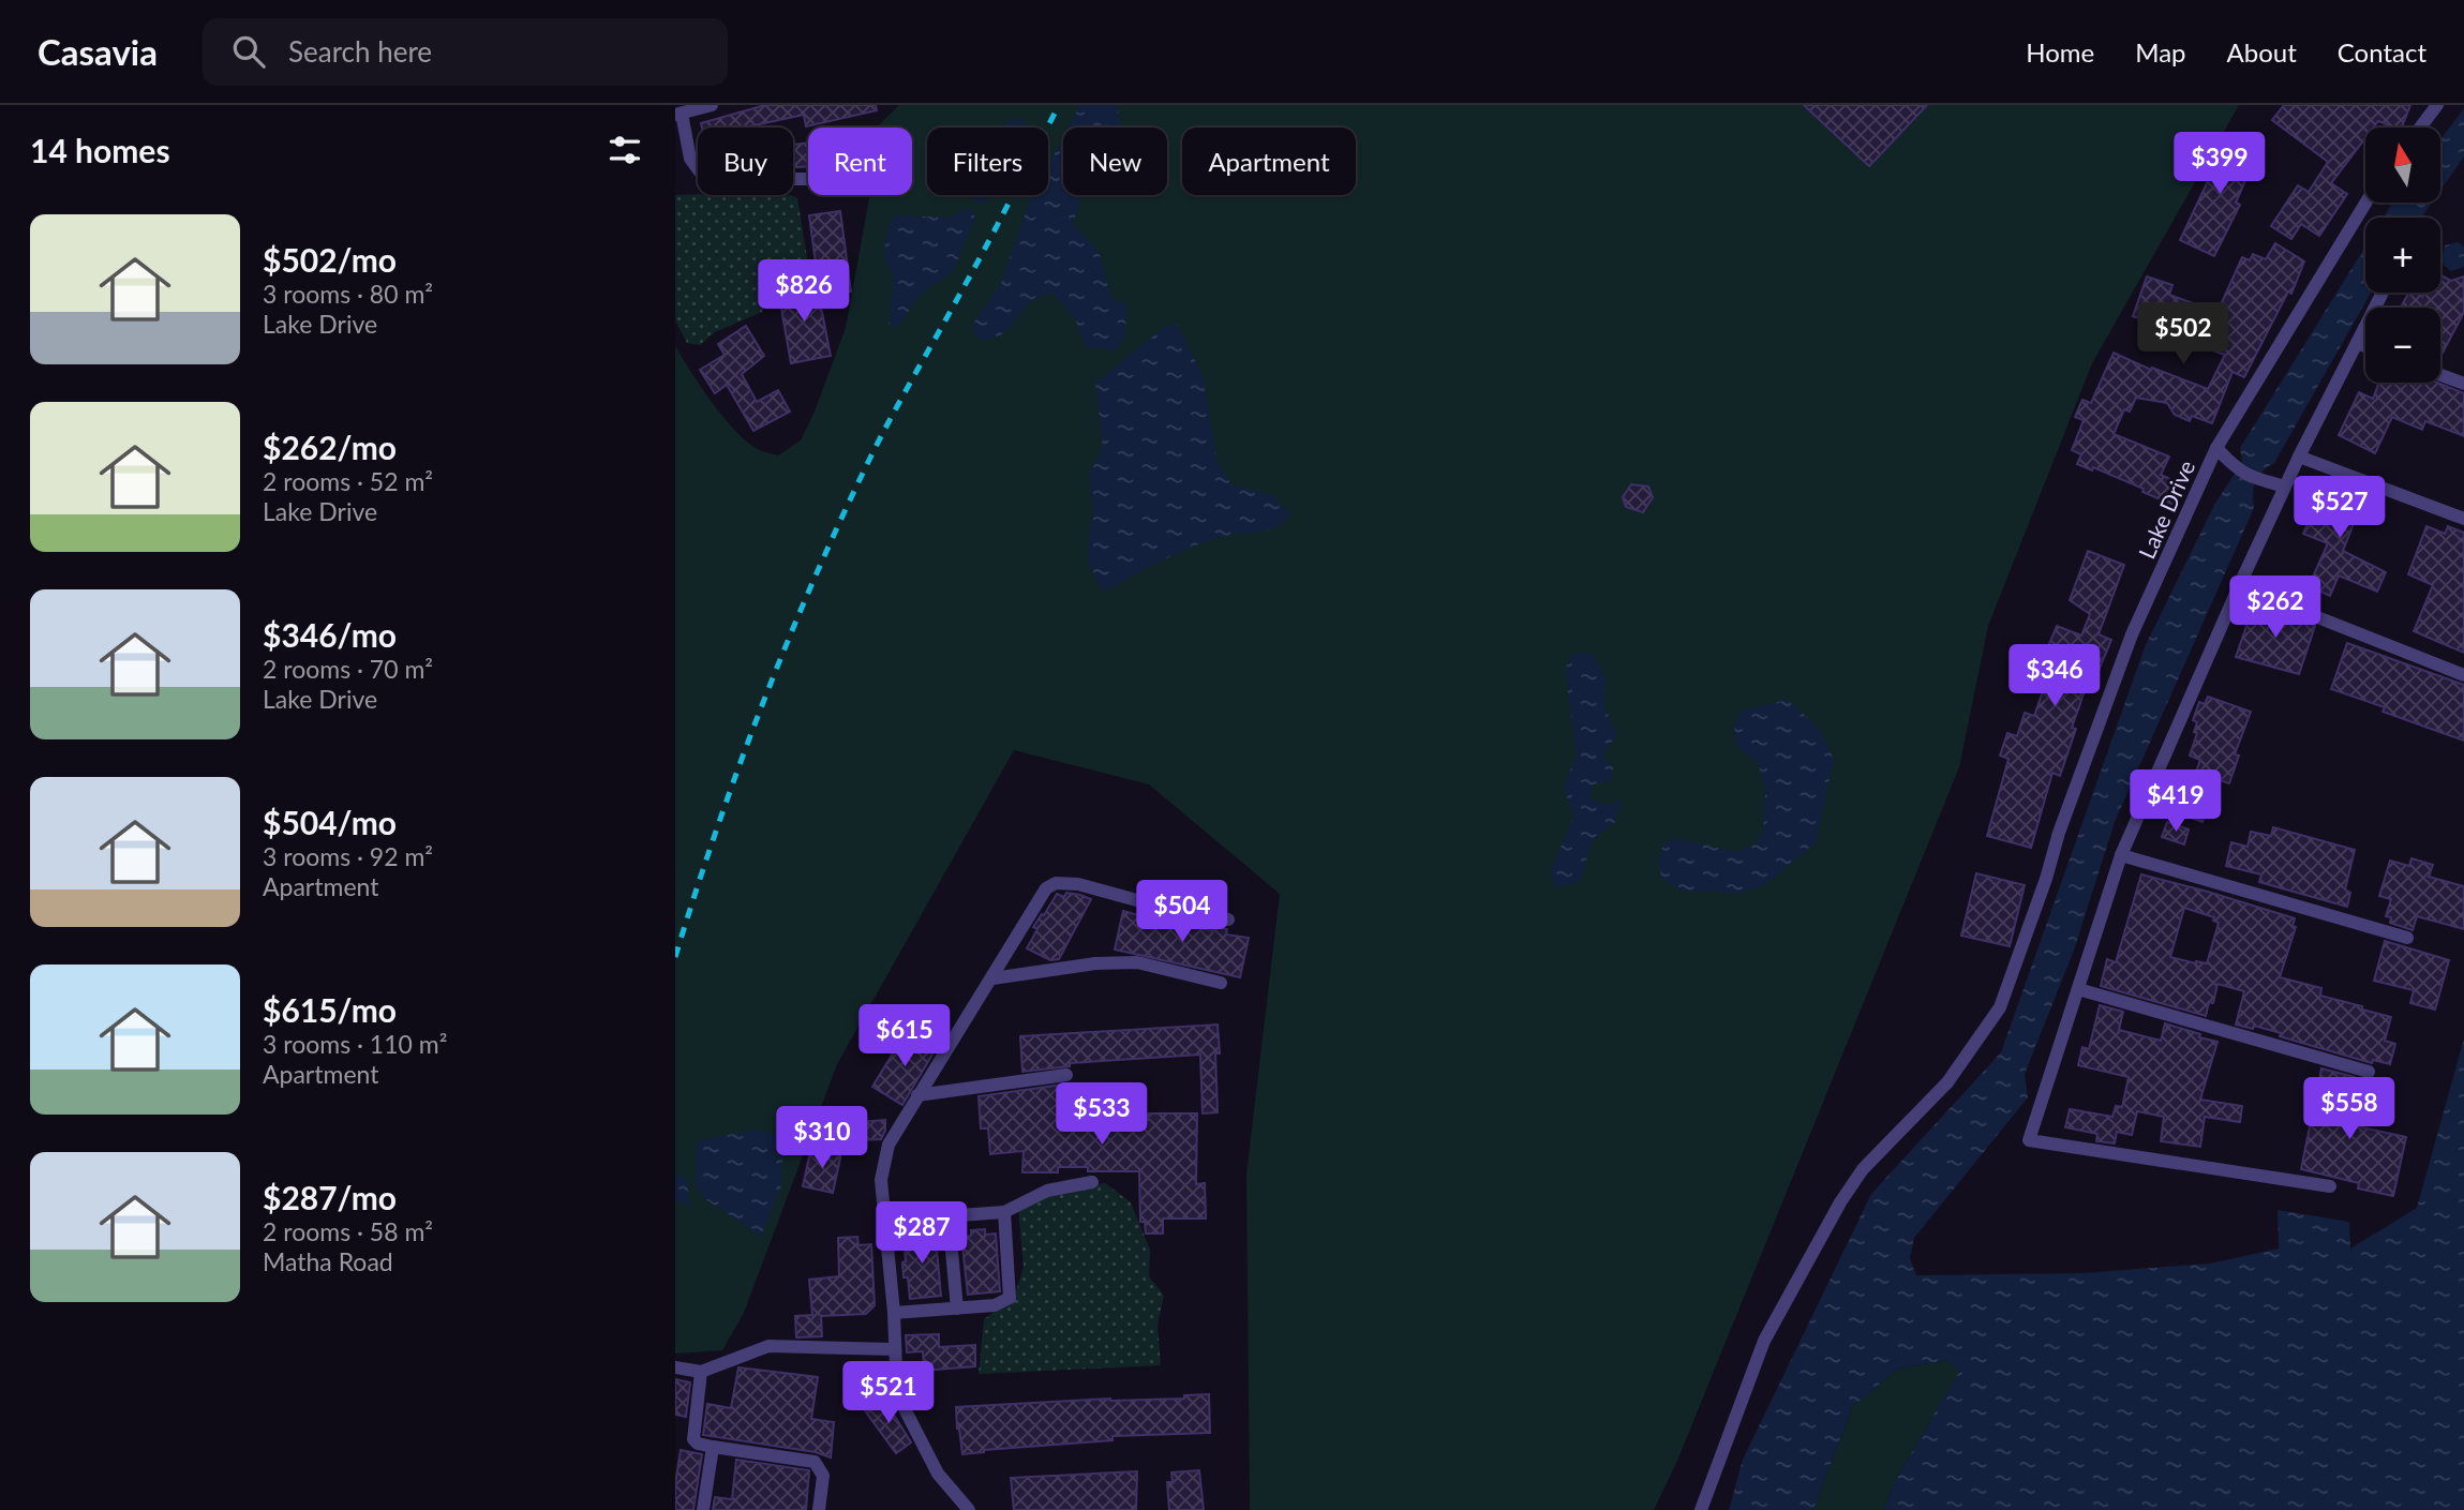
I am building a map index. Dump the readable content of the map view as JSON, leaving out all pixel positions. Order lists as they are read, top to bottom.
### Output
{
  "streets": {
    "street": ["Lake Drive"]
  },
  "north": "top",
  "page": {
    "header": "Casavia",
    "search": "Search here",
    "nav": [
      "Home",
      "Map",
      "About",
      "Contact"
    ],
    "heading": "14 homes",
    "map_buttons": ["+", "−"],
    "chip": [
      "Buy",
      "Rent",
      "Filters",
      "New",
      "Apartment"
    ],
    "price": [
      "$399",
      "$826",
      "$502",
      "$527",
      "$262",
      "$346",
      "$419",
      "$504",
      "$615",
      "$558",
      "$533",
      "$310",
      "$287",
      "$521"
    ],
    "list": [
      {
        "name": "$502/mo",
        "note": "3 rooms · 80 m² · Lake Drive"
      },
      {
        "name": "$262/mo",
        "note": "2 rooms · 52 m² · Lake Drive"
      },
      {
        "name": "$346/mo",
        "note": "2 rooms · 70 m² · Lake Drive"
      },
      {
        "name": "$504/mo",
        "note": "3 rooms · 92 m² · Apartment"
      },
      {
        "name": "$615/mo",
        "note": "3 rooms · 110 m² · Apartment"
      },
      {
        "name": "$287/mo",
        "note": "2 rooms · 58 m² · Matha Road"
      }
    ]
  }
}
